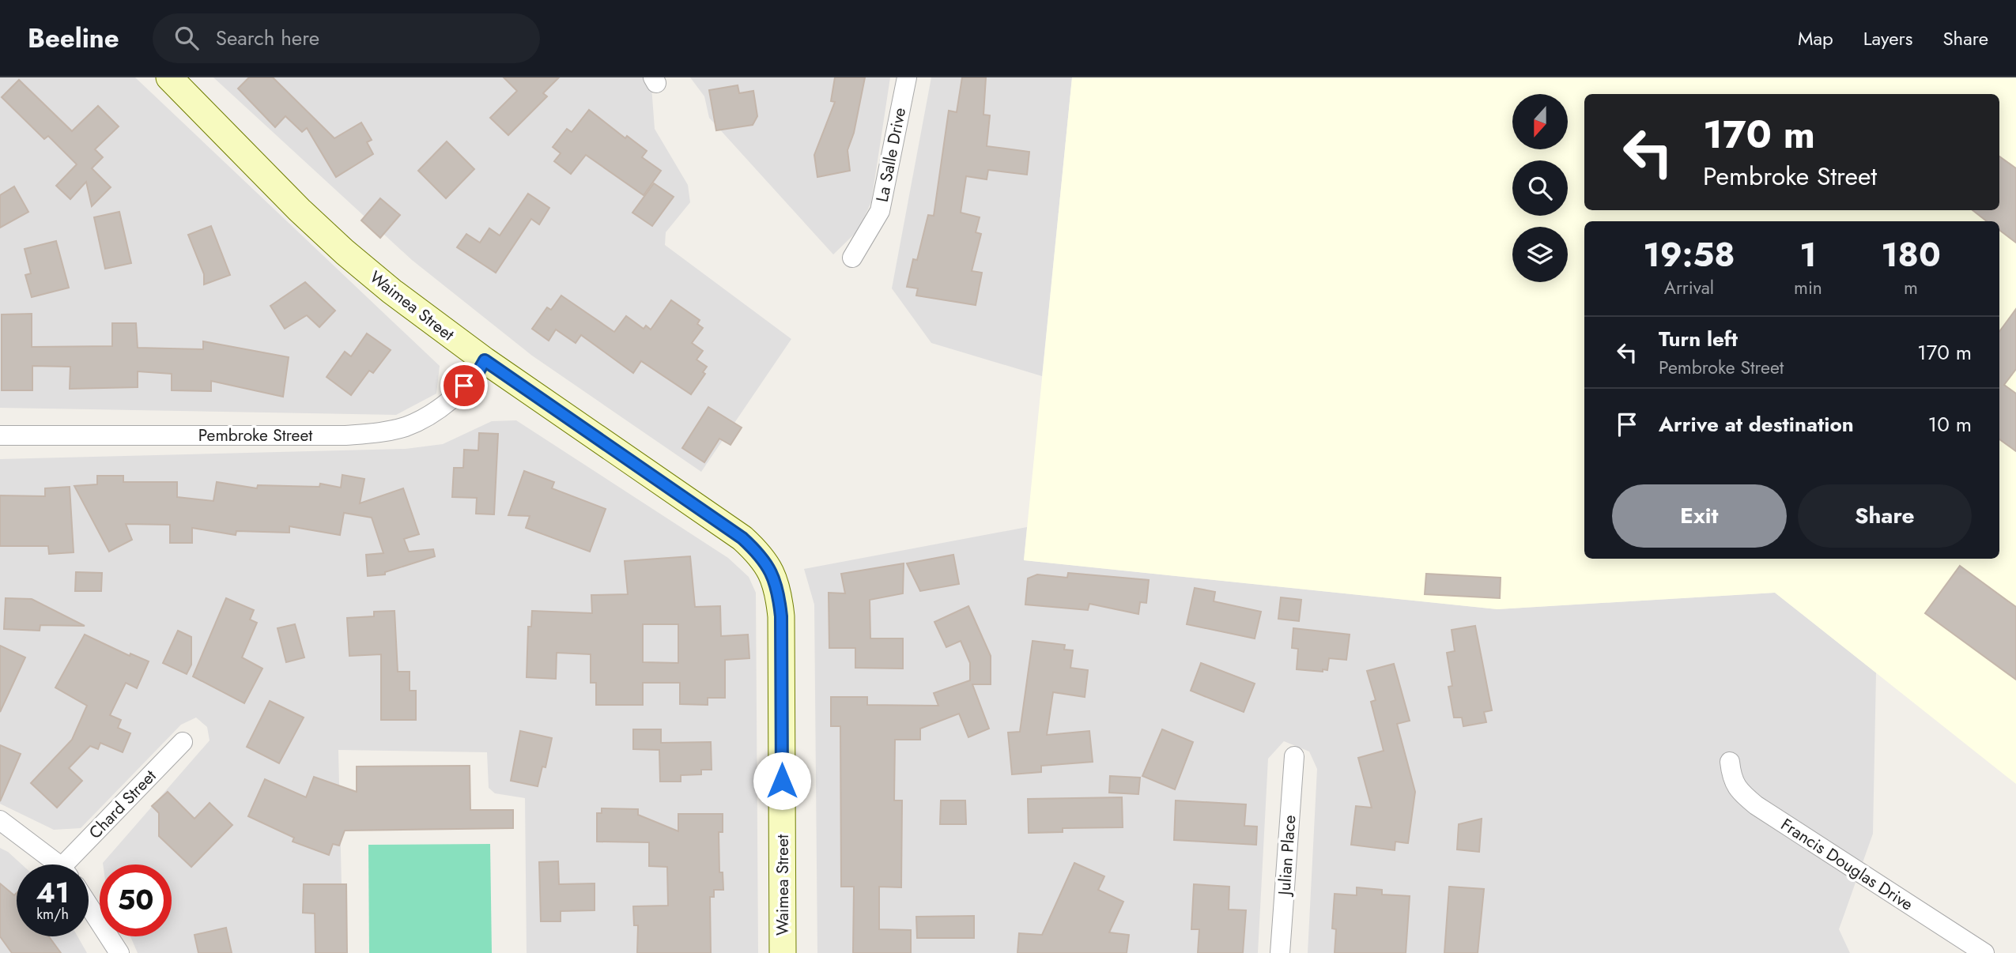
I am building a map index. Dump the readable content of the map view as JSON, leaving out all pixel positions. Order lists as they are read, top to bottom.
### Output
{
  "streets": {
    "main road": ["Waimea Street"],
    "street": [
      "La Salle Drive",
      "Pembroke Street",
      "Chard Street",
      "Julian Place",
      "Francis Douglas Drive"
    ]
  },
  "crossings": [
    ["Waimea Street", "Pembroke Street"]
  ],
  "north": "bottom",
  "page": {
    "header": "Beeline",
    "search": "Search here",
    "nav": ["Map", "Layers", "Share"],
    "turn": ["170 m", "Pembroke Street"],
    "eta": [
      "19:58",
      "Arrival",
      "1",
      "min",
      "180",
      "m"
    ],
    "list": [
      {
        "name": "Turn left",
        "note": "Pembroke Street",
        "value": "170 m"
      },
      {
        "name": "Arrive at destination",
        "value": "10 m"
      }
    ],
    "buttons": ["Exit", "Share"],
    "speed": "41 km/h",
    "limit": "50"
  }
}
